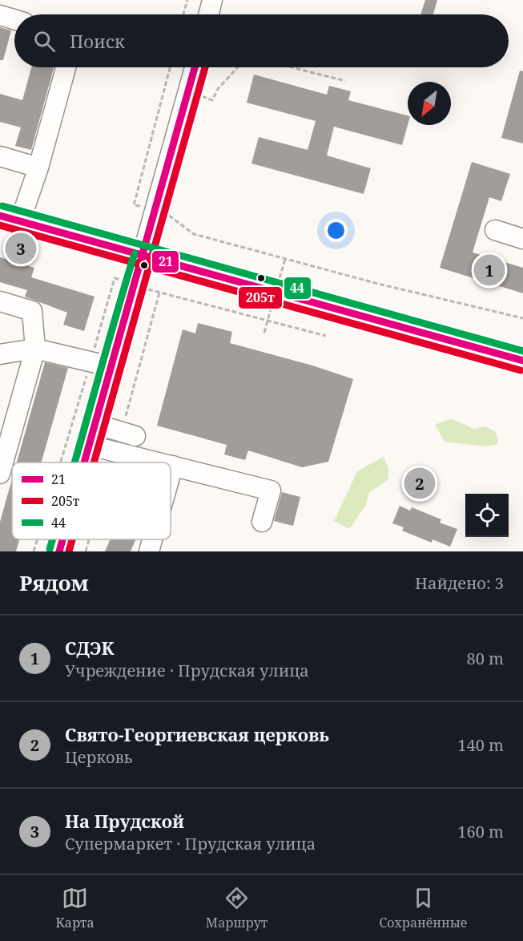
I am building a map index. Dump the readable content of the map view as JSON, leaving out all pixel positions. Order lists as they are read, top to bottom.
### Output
{
  "lines": ["transit line 21", "transit line 205т", "transit line 44"],
  "legend": ["21", "205т", "44"],
  "north": "bottom left",
  "page": {
    "search": "Поиск",
    "pins": ["3", "1", "2"],
    "heading": ["Рядом", "Найдено: 3"],
    "list": [
      {
        "mark": "1",
        "name": "СДЭК",
        "note": "Учреждение · Прудская улица",
        "value": "80 m"
      },
      {
        "mark": "2",
        "name": "Свято-Георгиевская церковь",
        "note": "Церковь",
        "value": "140 m"
      },
      {
        "mark": "3",
        "name": "На Прудской",
        "note": "Супермаркет · Прудская улица",
        "value": "160 m"
      }
    ],
    "nav": ["Карта", "Маршрут", "Сохранённые"]
  }
}
